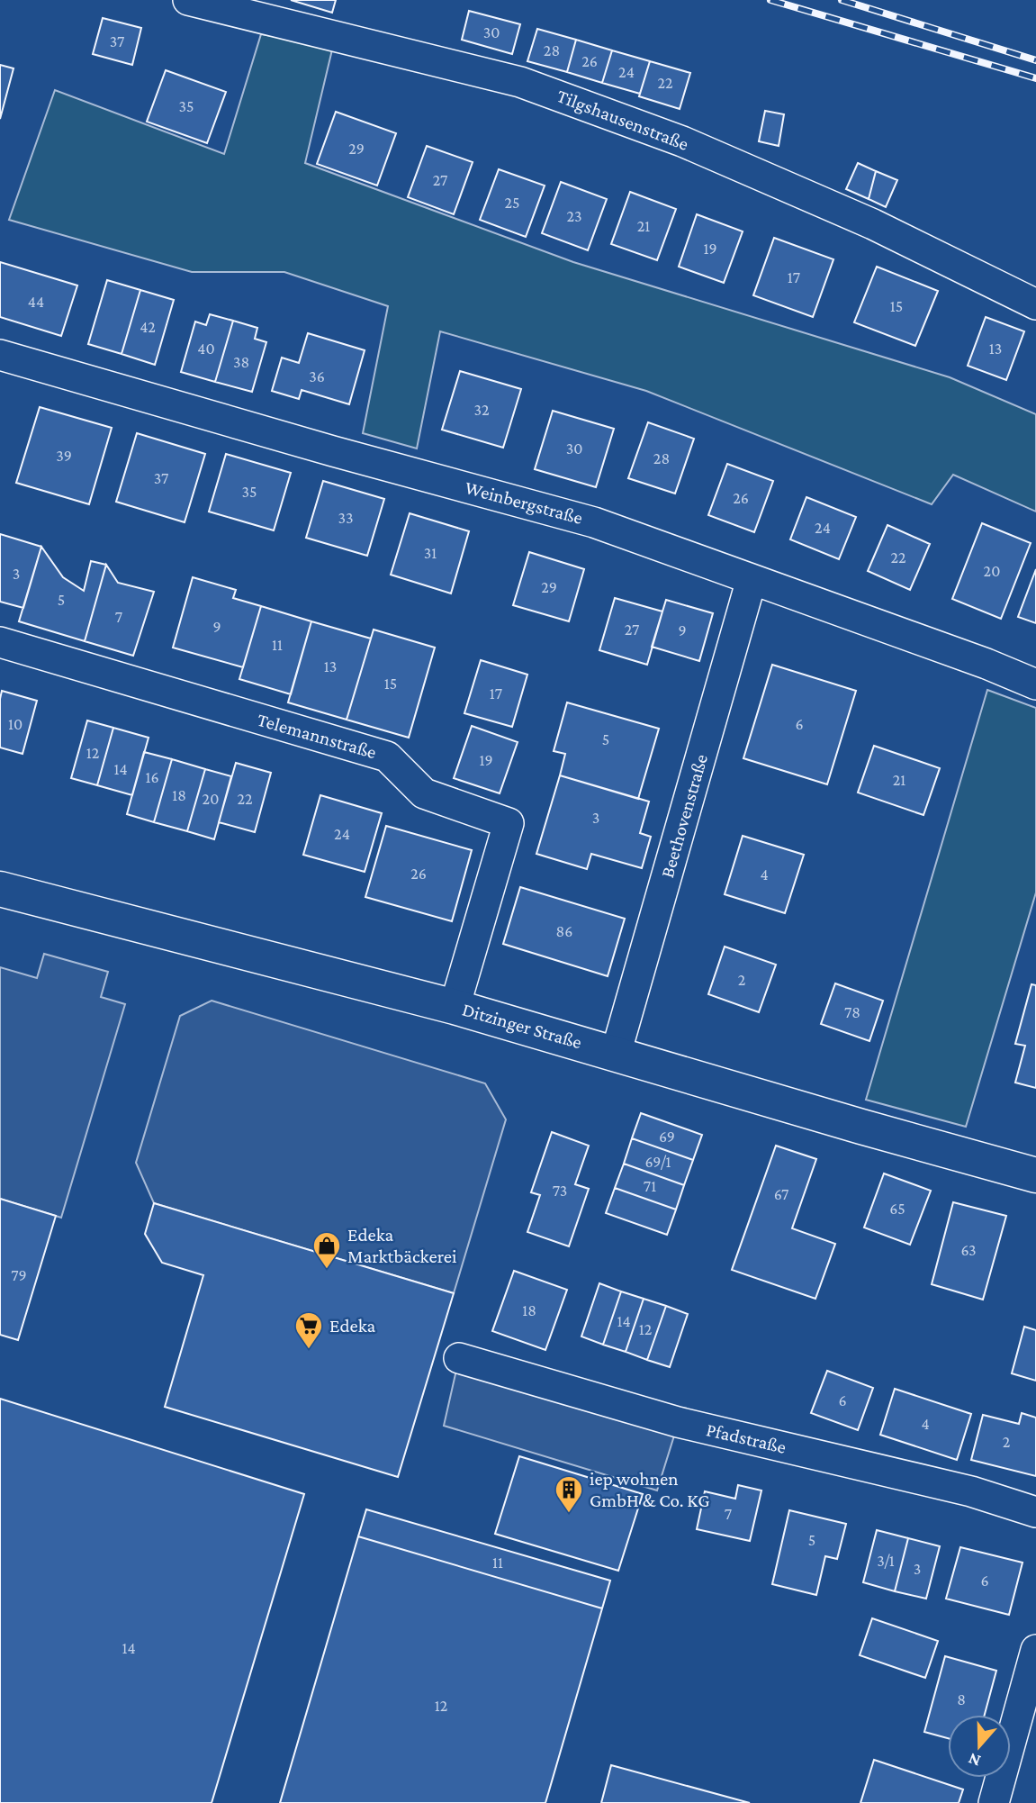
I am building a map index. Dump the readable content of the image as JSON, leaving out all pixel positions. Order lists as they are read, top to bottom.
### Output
{
  "streets": {
    "street": [
      "Tilgshausenstraße",
      "Weinbergstraße",
      "Telemannstraße",
      "Beethovenstraße",
      "Ditzinger Straße",
      "Pfadstraße"
    ]
  },
  "crossings": [
    ["Weinbergstraße", "Beethovenstraße"],
    ["Telemannstraße", "Ditzinger Straße"],
    ["Beethovenstraße", "Ditzinger Straße"]
  ],
  "places": {
    "shop": ["Edeka Marktbäckerei"],
    "supermarket": ["Edeka"],
    "building": ["iep wohnen GmbH & Co. KG"]
  },
  "house_numbers": [
    "30",
    "37",
    "28",
    "26",
    "24",
    "22",
    "35",
    "29",
    "27",
    "25",
    "23",
    "21",
    "19",
    "17",
    "44",
    "15",
    "42",
    "40",
    "13",
    "38",
    "36",
    "32",
    "30",
    "39",
    "28",
    "37",
    "35",
    "26",
    "33",
    "24",
    "31",
    "22",
    "20",
    "3",
    "29",
    "5",
    "7",
    "9",
    "27",
    "9",
    "11",
    "13",
    "15",
    "17",
    "10",
    "6",
    "5",
    "12",
    "19",
    "14",
    "16",
    "21",
    "18",
    "20",
    "22",
    "3",
    "24",
    "26",
    "4",
    "86",
    "2",
    "78",
    "69",
    "69/1",
    "71",
    "73",
    "67",
    "65",
    "63",
    "79",
    "18",
    "14",
    "12",
    "6",
    "4",
    "2",
    "7",
    "5",
    "3/1",
    "11",
    "3",
    "6",
    "14",
    "8",
    "12"
  ],
  "north": "bottom"
}
